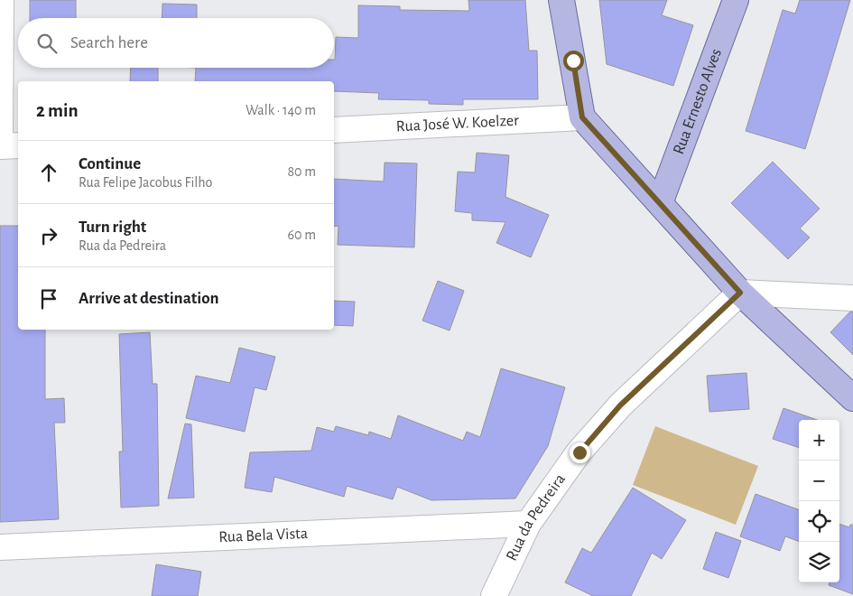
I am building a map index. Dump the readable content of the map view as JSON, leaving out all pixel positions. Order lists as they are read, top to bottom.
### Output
{
  "streets": {
    "main road": ["Rua Ernesto Alves"],
    "street": ["Rua José W. Koelzer", "Rua da Pedreira", "Rua Bela Vista"]
  },
  "crossings": [
    ["Rua da Pedreira", "Rua Bela Vista"]
  ],
  "page": {
    "search": "Search here",
    "heading": ["2 min", "Walk · 140 m"],
    "list": [
      ["Continue", "Rua Felipe Jacobus Filho", "80 m"],
      ["Turn right", "Rua da Pedreira", "60 m"],
      "Arrive at destination"
    ],
    "map_buttons": ["+", "−"]
  }
}
